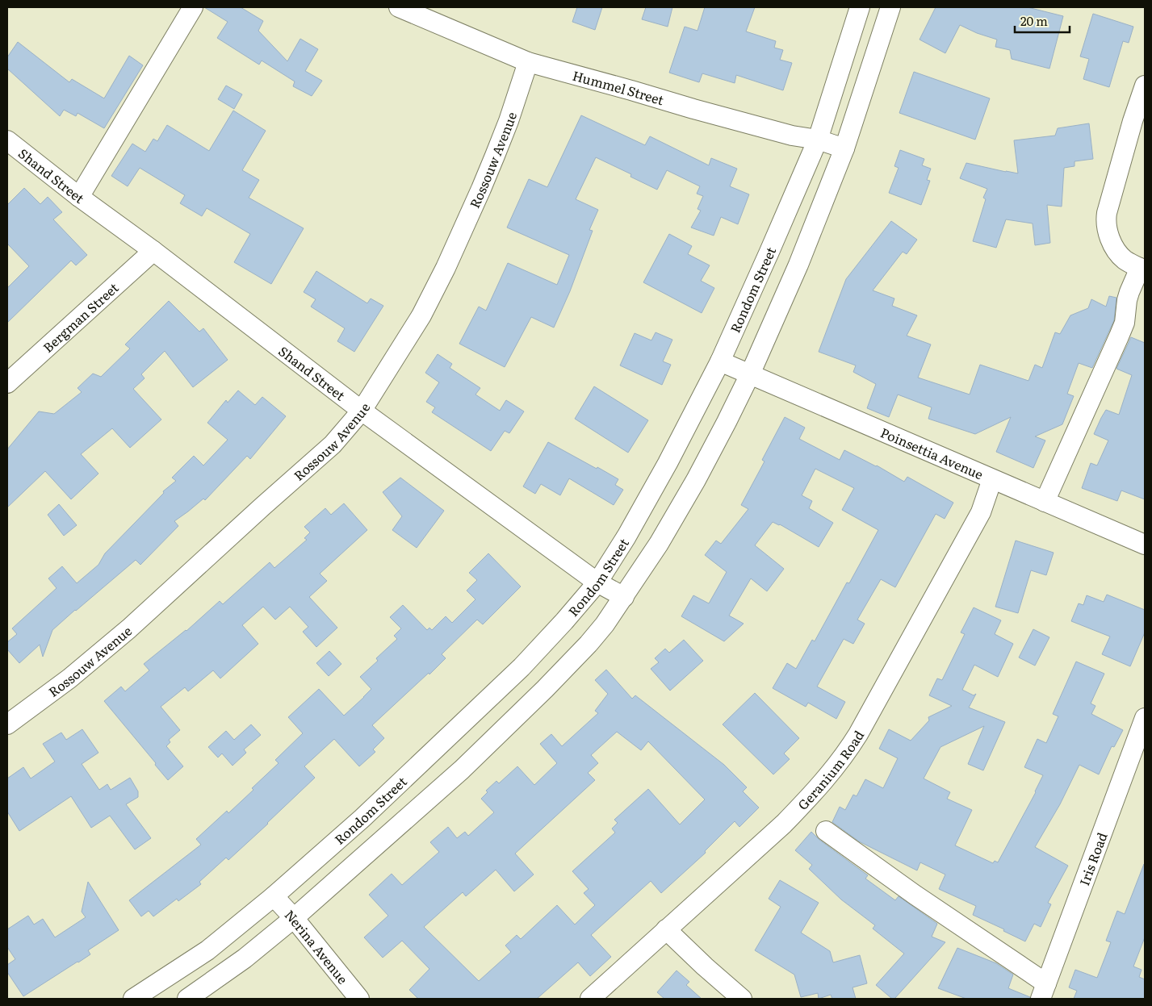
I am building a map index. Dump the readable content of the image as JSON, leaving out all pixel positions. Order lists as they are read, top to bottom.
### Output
{
  "streets": {
    "street": [
      "Hummel Street",
      "Rossouw Avenue",
      "Shand Street",
      "Rondom Street",
      "Bergman Street",
      "Poinsettia Avenue",
      "Geranium Road",
      "Iris Road",
      "Nerina Avenue"
    ]
  },
  "crossings": [
    ["Hummel Street", "Rossouw Avenue"],
    ["Hummel Street", "Rondom Street"],
    ["Rossouw Avenue", "Shand Street"],
    ["Shand Street", "Rondom Street"],
    ["Shand Street", "Bergman Street"],
    ["Rondom Street", "Poinsettia Avenue"],
    ["Rondom Street", "Nerina Avenue"],
    ["Poinsettia Avenue", "Geranium Road"]
  ],
  "scale_bar": "20 m"
}
